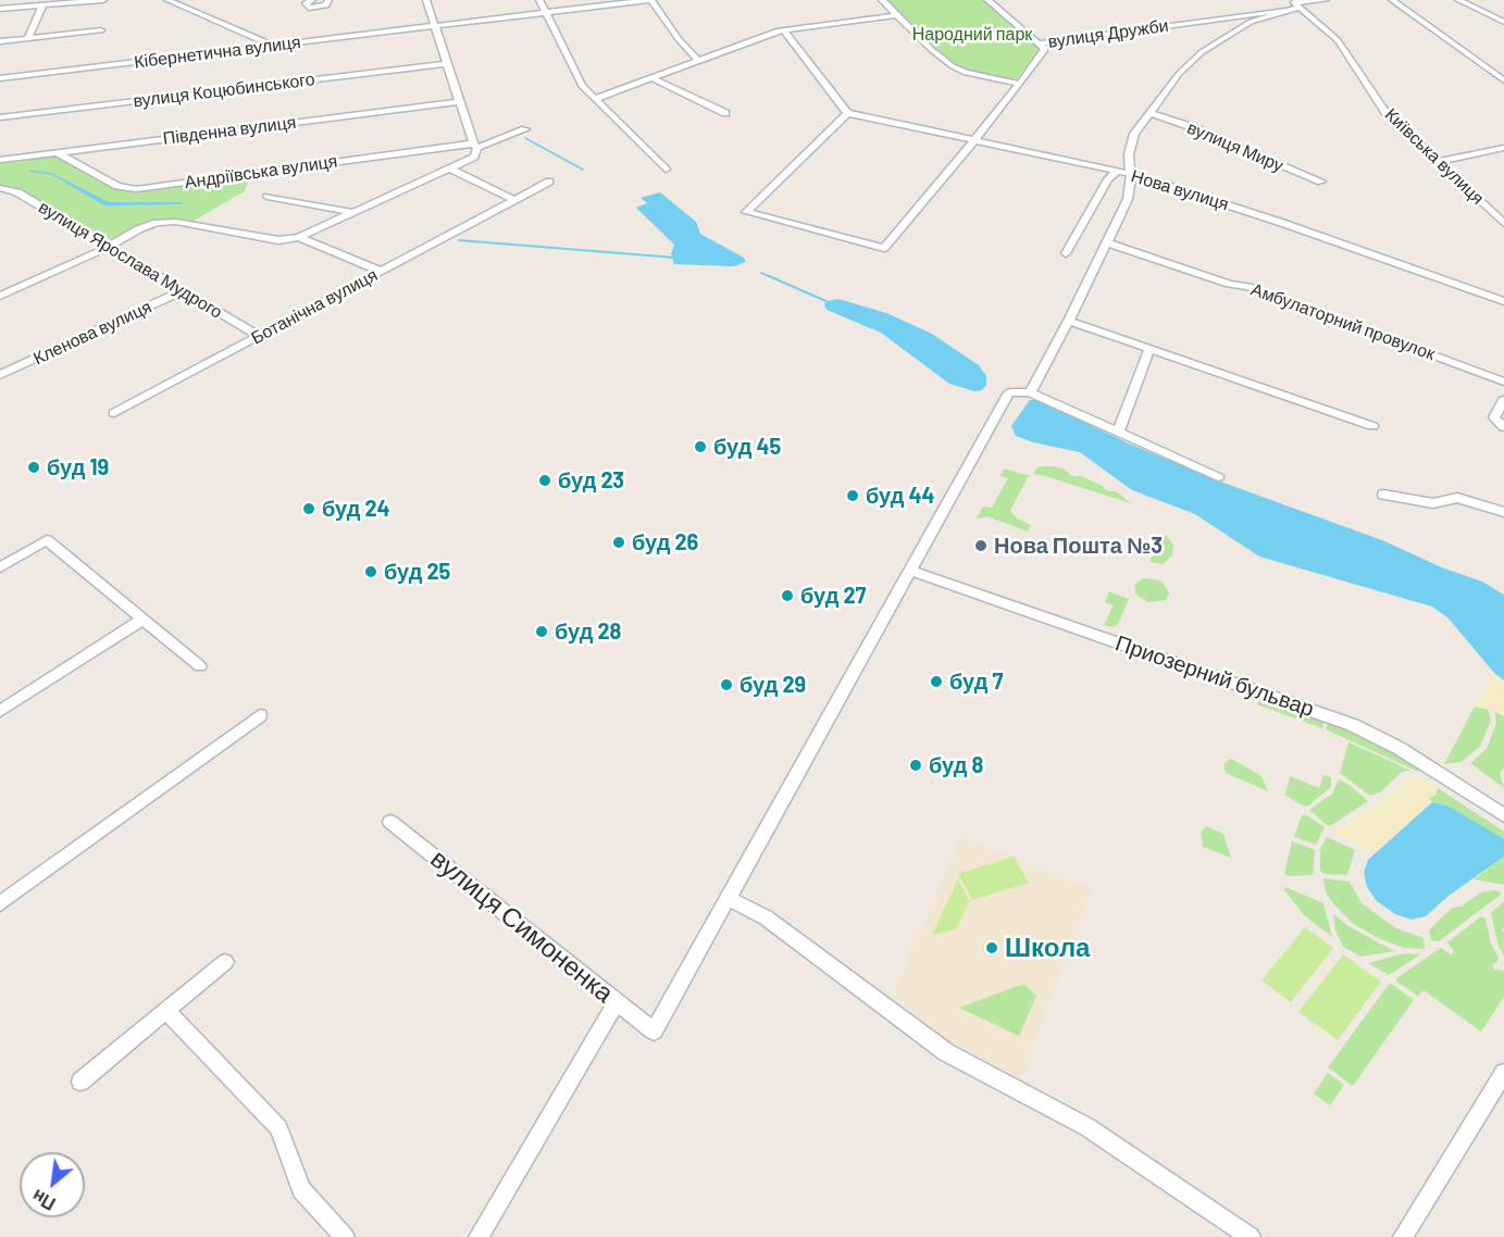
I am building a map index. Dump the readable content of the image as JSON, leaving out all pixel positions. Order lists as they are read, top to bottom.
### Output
{
  "streets": {
    "street": [
      "вулиця Дружби",
      "Кібернетична вулиця",
      "вулиця Коцюбинського",
      "Південна вулиця",
      "вулиця Миру",
      "Київська вулиця",
      "Андріївська вулиця",
      "Нова вулиця",
      "вулиця Ярослава Мудрого",
      "Ботанічна вулиця",
      "Амбулаторний провулок",
      "Кленова вулиця",
      "Приозерний бульвар",
      "вулиця Симоненка"
    ]
  },
  "crossings": [
    ["вулиця Дружби", "Нова вулиця"],
    ["Південна вулиця", "Андріївська вулиця"],
    ["вулиця Ярослава Мудрого", "Ботанічна вулиця"],
    ["вулиця Ярослава Мудрого", "Кленова вулиця"]
  ],
  "parks": ["Народний парк"],
  "places": [
    "буд 45",
    "буд 19",
    "буд 23",
    "буд 44",
    "буд 24",
    "буд 26",
    "Нова Пошта №3",
    "буд 25",
    "буд 27",
    "буд 28",
    "буд 7",
    "буд 29",
    "буд 8",
    "Школа"
  ],
  "north": "bottom left"
}
